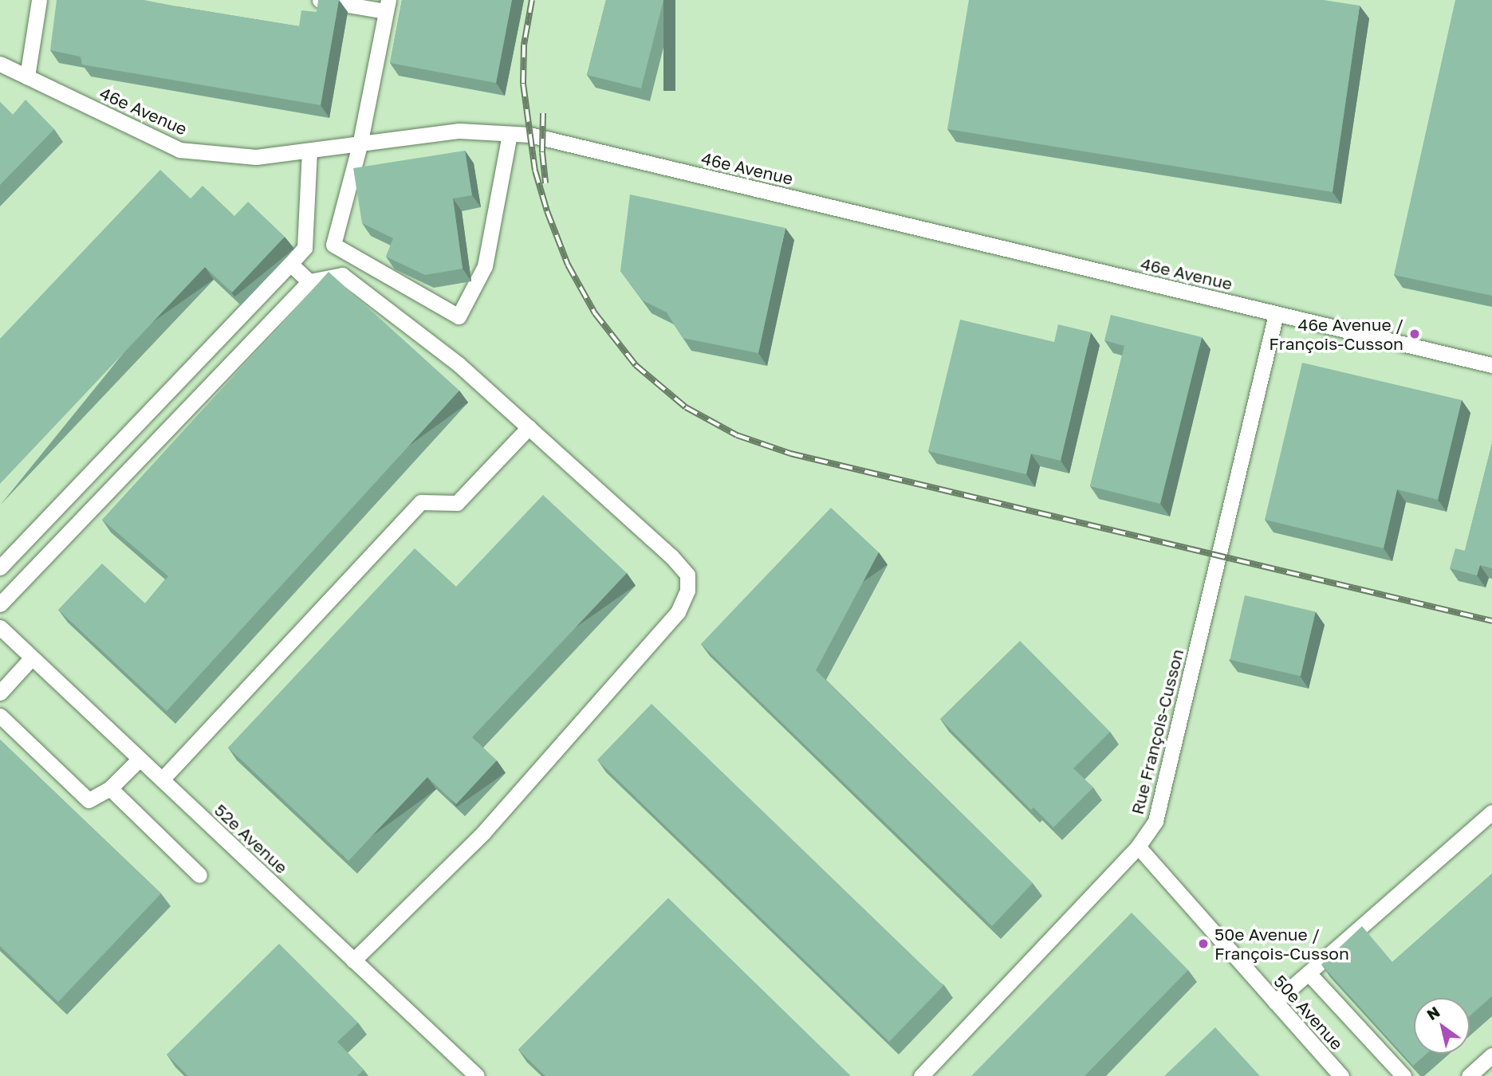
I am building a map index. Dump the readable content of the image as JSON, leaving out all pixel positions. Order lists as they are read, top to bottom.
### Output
{
  "streets": {
    "street": [
      "46e Avenue",
      "Rue François-Cusson",
      "52e Avenue",
      "50e Avenue"
    ]
  },
  "crossings": [
    ["46e Avenue", "Rue François-Cusson"],
    ["Rue François-Cusson", "50e Avenue"]
  ],
  "places": ["46e Avenue / François-Cusson", "50e Avenue / François-Cusson"],
  "north": "top left"
}
